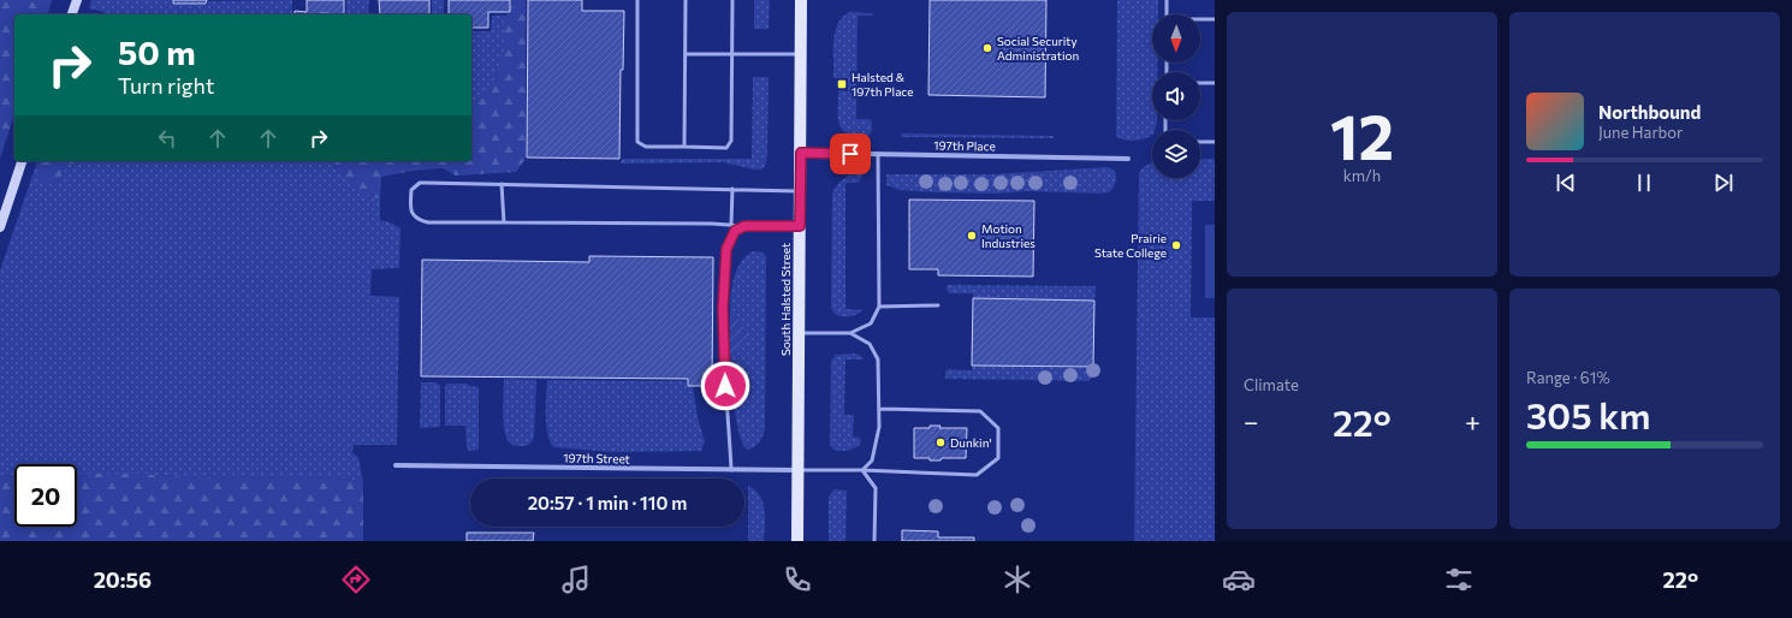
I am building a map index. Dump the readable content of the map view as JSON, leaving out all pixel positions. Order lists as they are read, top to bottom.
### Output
{
  "streets": {
    "main road": ["South Halsted Street"],
    "street": ["197th Place", "197th Street"]
  },
  "crossings": [
    ["197th Place", "South Halsted Street"],
    ["South Halsted Street", "197th Street"]
  ],
  "places": {
    "other": [
      "Social Security Administration",
      "Motion Industries",
      "Prairie State College",
      "Dunkin'"
    ],
    "transit": ["Halsted & 197th Place"]
  },
  "north": "bottom",
  "page": {
    "tile": [
      ["12", "km/h"],
      "Climate",
      ["Range · 61%", "305 km"]
    ],
    "turn": ["50 m", "Turn right"],
    "song": ["Northbound", "June Harbor"],
    "heat": ["−", "22°", "+"],
    "limit": "20",
    "trip": "20:57 · 1 min · 110 m",
    "tabs": ["20:56", "22°"]
  }
}
